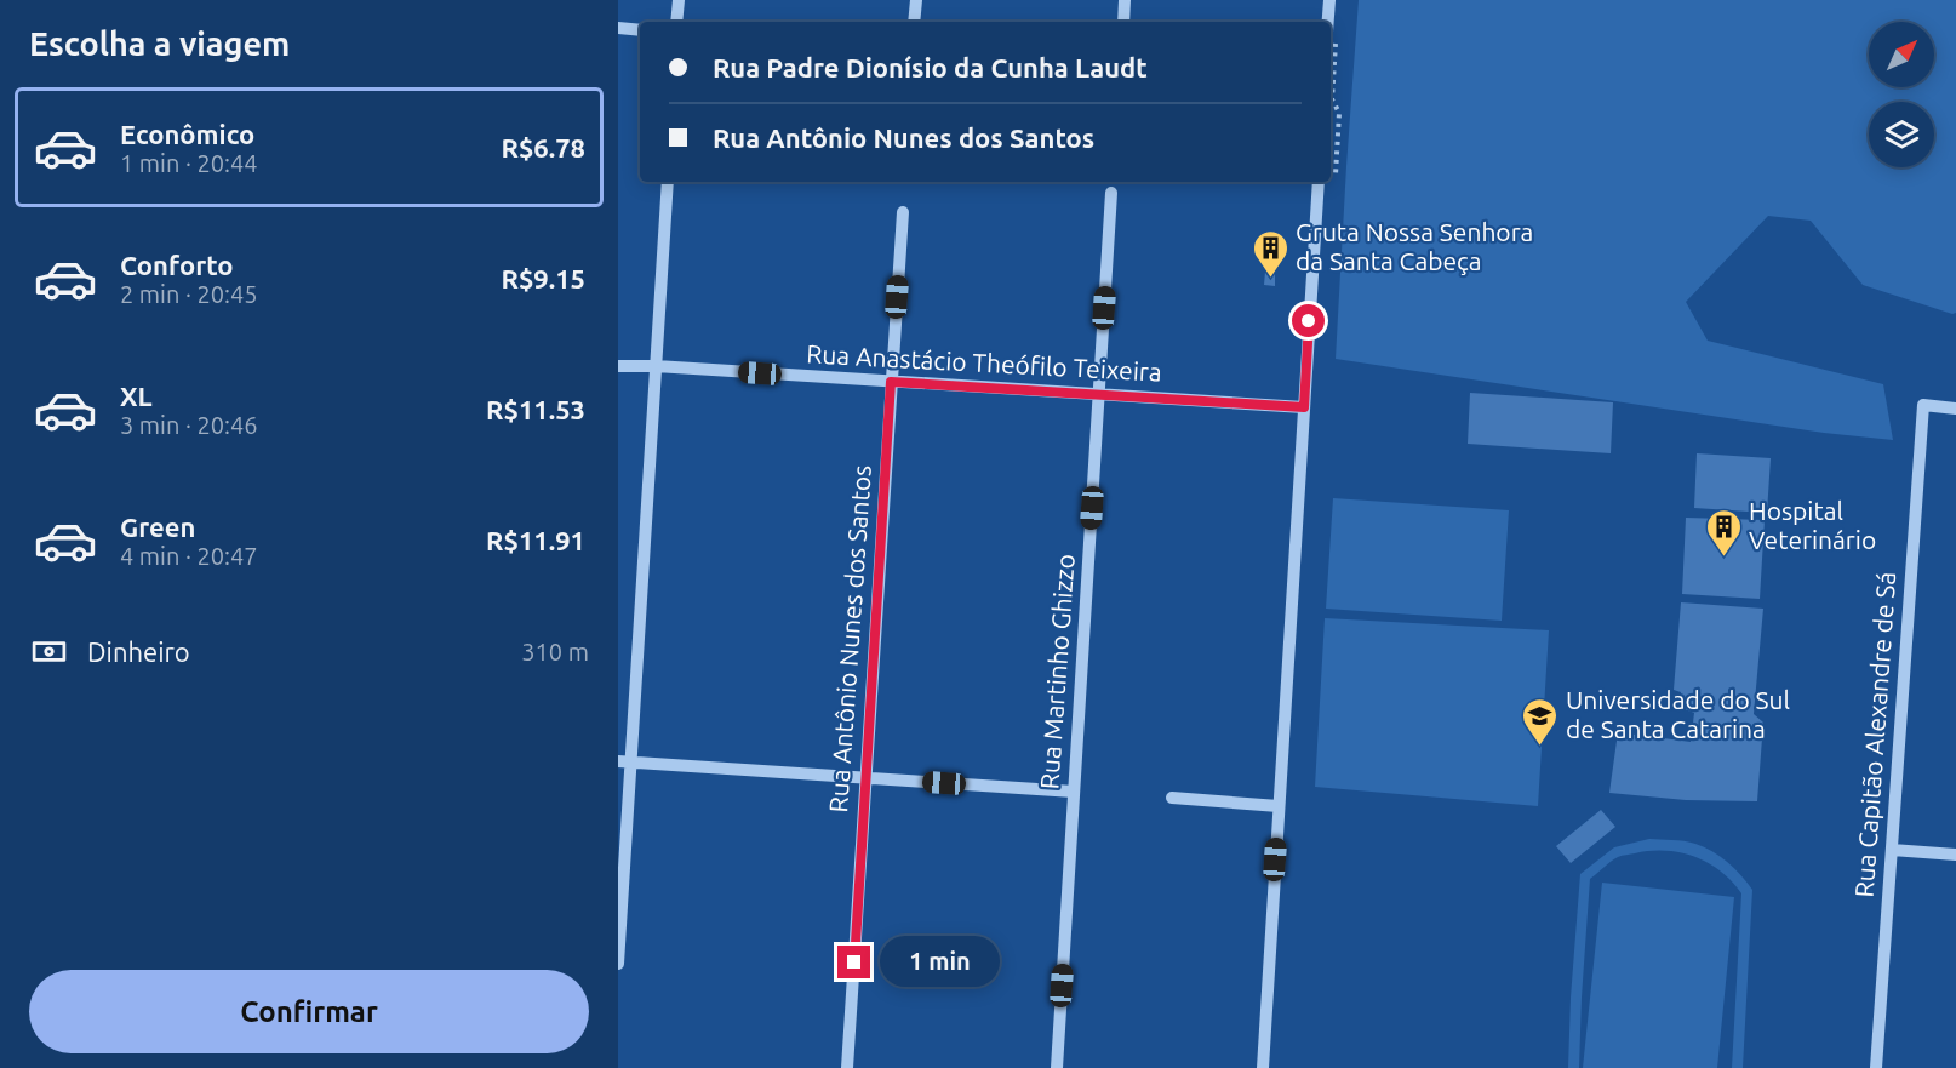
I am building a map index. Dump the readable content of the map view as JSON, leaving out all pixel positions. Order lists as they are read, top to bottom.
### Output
{
  "streets": {
    "street": [
      "Rua Anastácio Theófilo Teixeira",
      "Rua Antônio Nunes dos Santos",
      "Rua Martinho Ghizzo",
      "Rua Capitão Alexandre de Sá"
    ]
  },
  "crossings": [
    ["Rua Anastácio Theófilo Teixeira", "Rua Antônio Nunes dos Santos"],
    ["Rua Anastácio Theófilo Teixeira", "Rua Martinho Ghizzo"]
  ],
  "places": {
    "building": ["Gruta Nossa Senhora da Santa Cabeça", "Hospital Veterinário"],
    "school or university": ["Universidade do Sul de Santa Catarina"]
  },
  "north": "top right",
  "page": {
    "heading": "Escolha a viagem",
    "banner": ["Rua Padre Dionísio da Cunha Laudt", "Rua Antônio Nunes dos Santos"],
    "list": [
      {
        "name": "Econômico",
        "note": "1 min · 20:44",
        "value": "R$6.78"
      },
      {
        "name": "Conforto",
        "note": "2 min · 20:45",
        "value": "R$9.15"
      },
      {
        "name": "XL",
        "note": "3 min · 20:46",
        "value": "R$11.53"
      },
      {
        "name": "Green",
        "note": "4 min · 20:47",
        "value": "R$11.91"
      }
    ],
    "pay": ["Dinheiro", "310 m"],
    "bubble": "1 min",
    "buttons": "Confirmar"
  }
}
